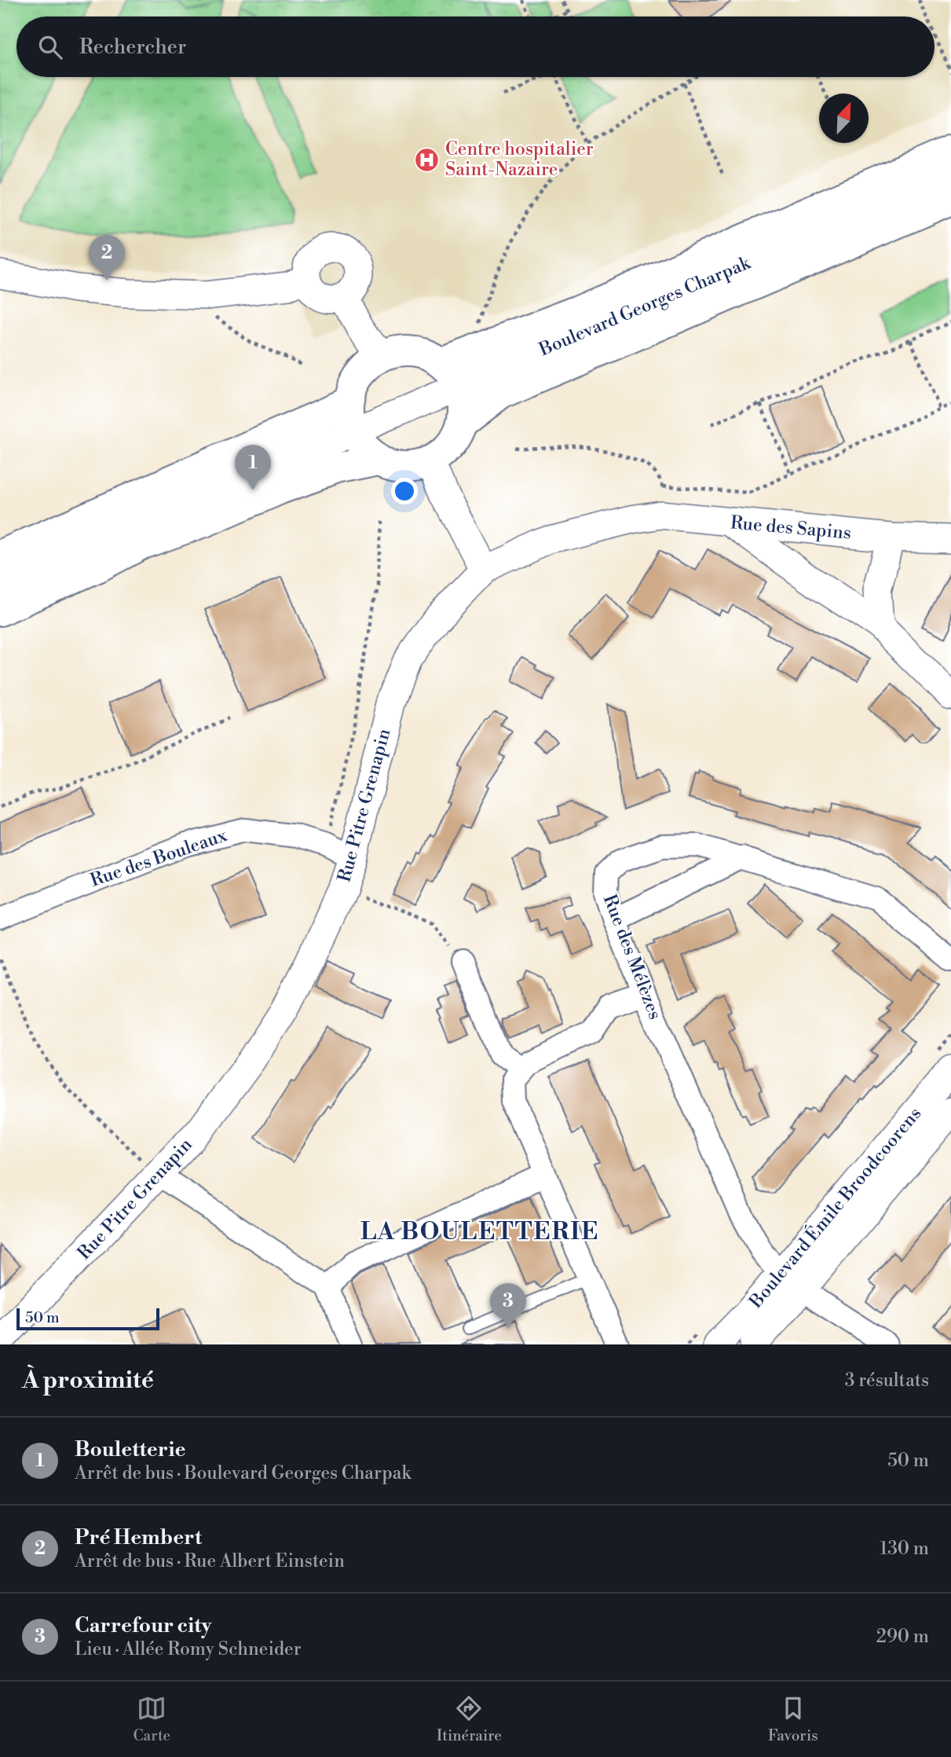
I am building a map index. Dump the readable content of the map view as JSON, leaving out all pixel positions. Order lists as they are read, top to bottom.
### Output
{
  "streets": {
    "main road": ["Boulevard Georges Charpak"],
    "street": [
      "Rue des Sapins",
      "Rue Pitre Grenapin",
      "Rue des Bouleaux",
      "Rue des Mélèzes",
      "Boulevard Émile Broodcoorens"
    ]
  },
  "crossings": [
    ["Rue des Sapins", "Rue Pitre Grenapin"],
    ["Rue Pitre Grenapin", "Rue des Bouleaux"],
    ["Rue des Mélèzes", "Boulevard Émile Broodcoorens"]
  ],
  "districts": ["LA BOULETTERIE"],
  "places": {
    "hospital": ["Centre hospitalier Saint-Nazaire"]
  },
  "scale_bar": "50 m",
  "north": "top right",
  "page": {
    "search": "Rechercher",
    "pins": ["2", "1", "3"],
    "scale": "50 m",
    "heading": ["À proximité", "3 résultats"],
    "list": [
      {
        "mark": "1",
        "name": "Bouletterie",
        "note": "Arrêt de bus · Boulevard Georges Charpak",
        "value": "50 m"
      },
      {
        "mark": "2",
        "name": "Pré Hembert",
        "note": "Arrêt de bus · Rue Albert Einstein",
        "value": "130 m"
      },
      {
        "mark": "3",
        "name": "Carrefour city",
        "note": "Lieu · Allée Romy Schneider",
        "value": "290 m"
      }
    ],
    "nav": ["Carte", "Itinéraire", "Favoris"]
  }
}
